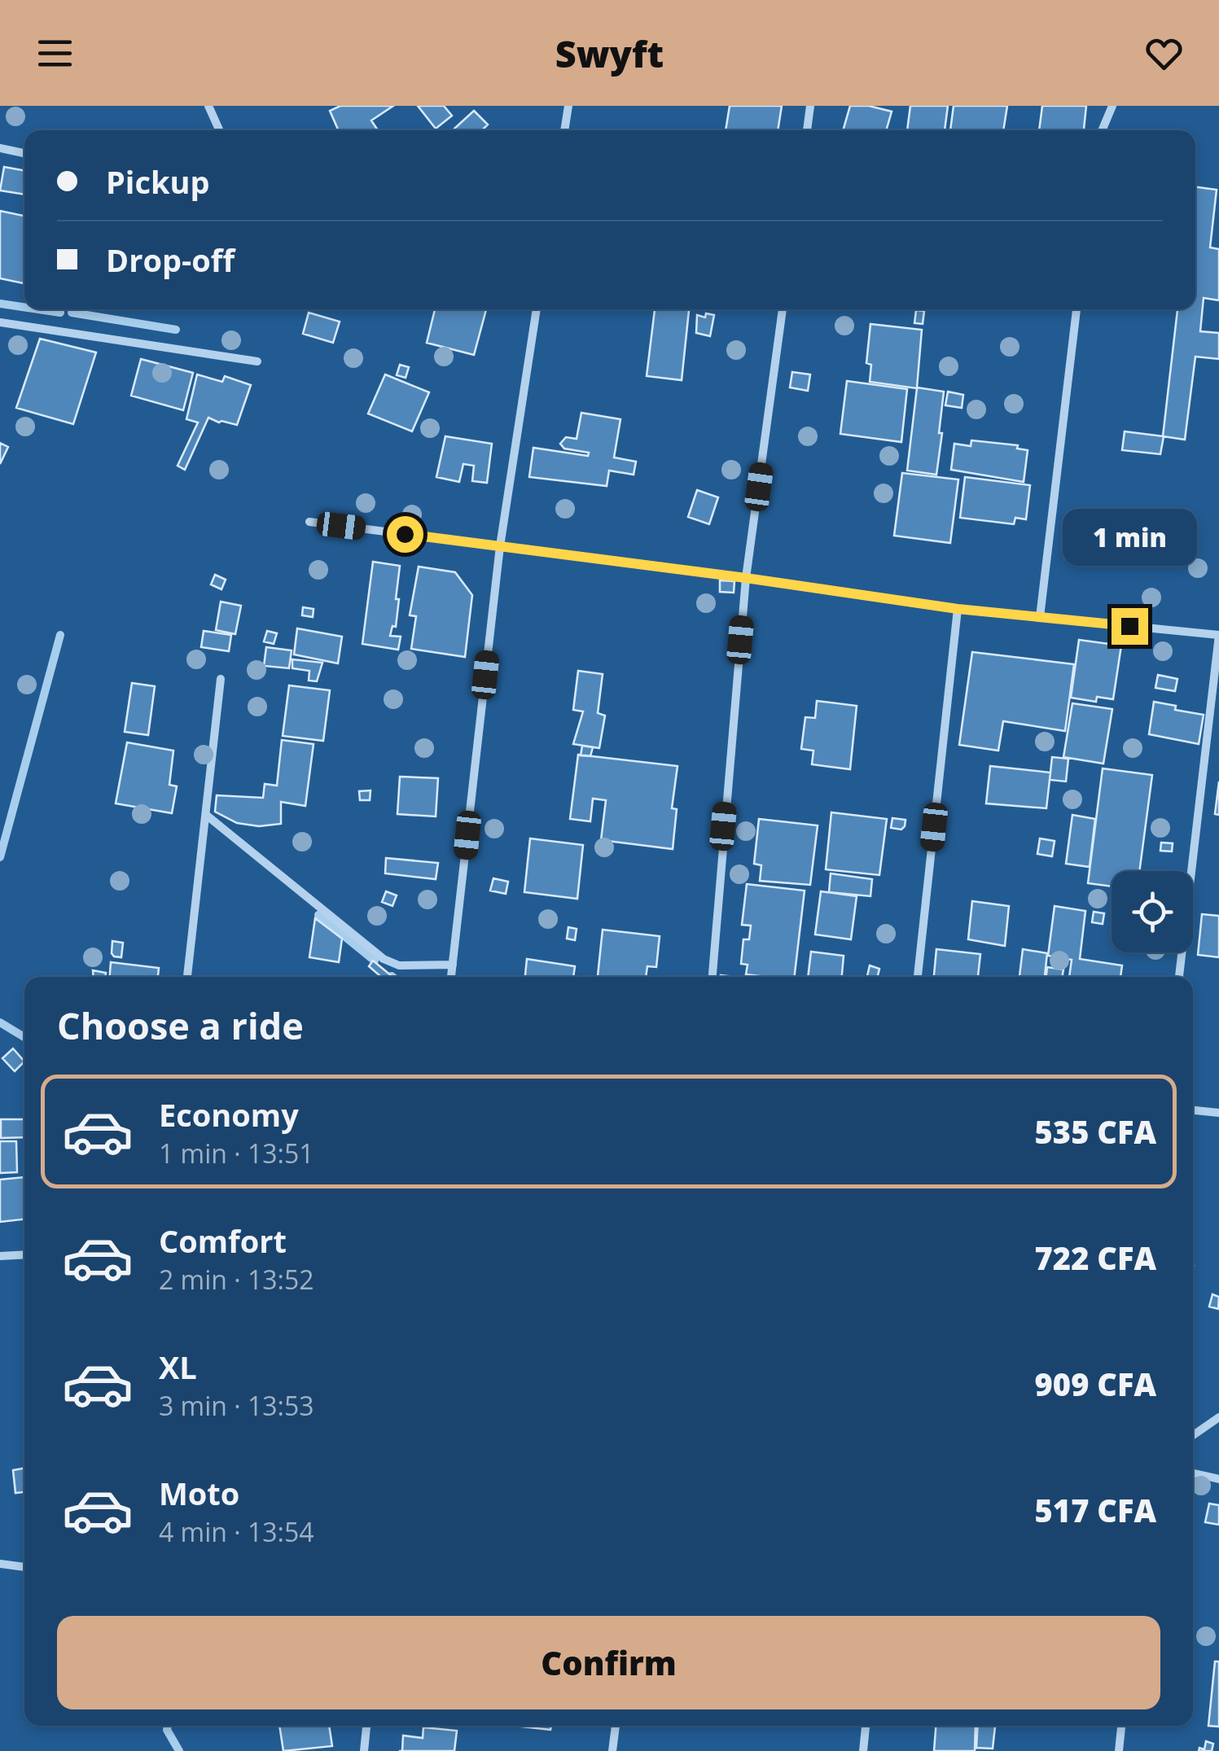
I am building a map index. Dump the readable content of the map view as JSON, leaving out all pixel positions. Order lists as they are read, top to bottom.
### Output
{
  "page": {
    "header": "Swyft",
    "banner": ["Pickup", "Drop-off"],
    "bubble": "1 min",
    "heading": "Choose a ride",
    "list": [
      {
        "name": "Economy",
        "note": "1 min · 13:51",
        "value": "535 CFA"
      },
      {
        "name": "Comfort",
        "note": "2 min · 13:52",
        "value": "722 CFA"
      },
      {
        "name": "XL",
        "note": "3 min · 13:53",
        "value": "909 CFA"
      },
      {
        "name": "Moto",
        "note": "4 min · 13:54",
        "value": "517 CFA"
      }
    ],
    "buttons": "Confirm"
  }
}
